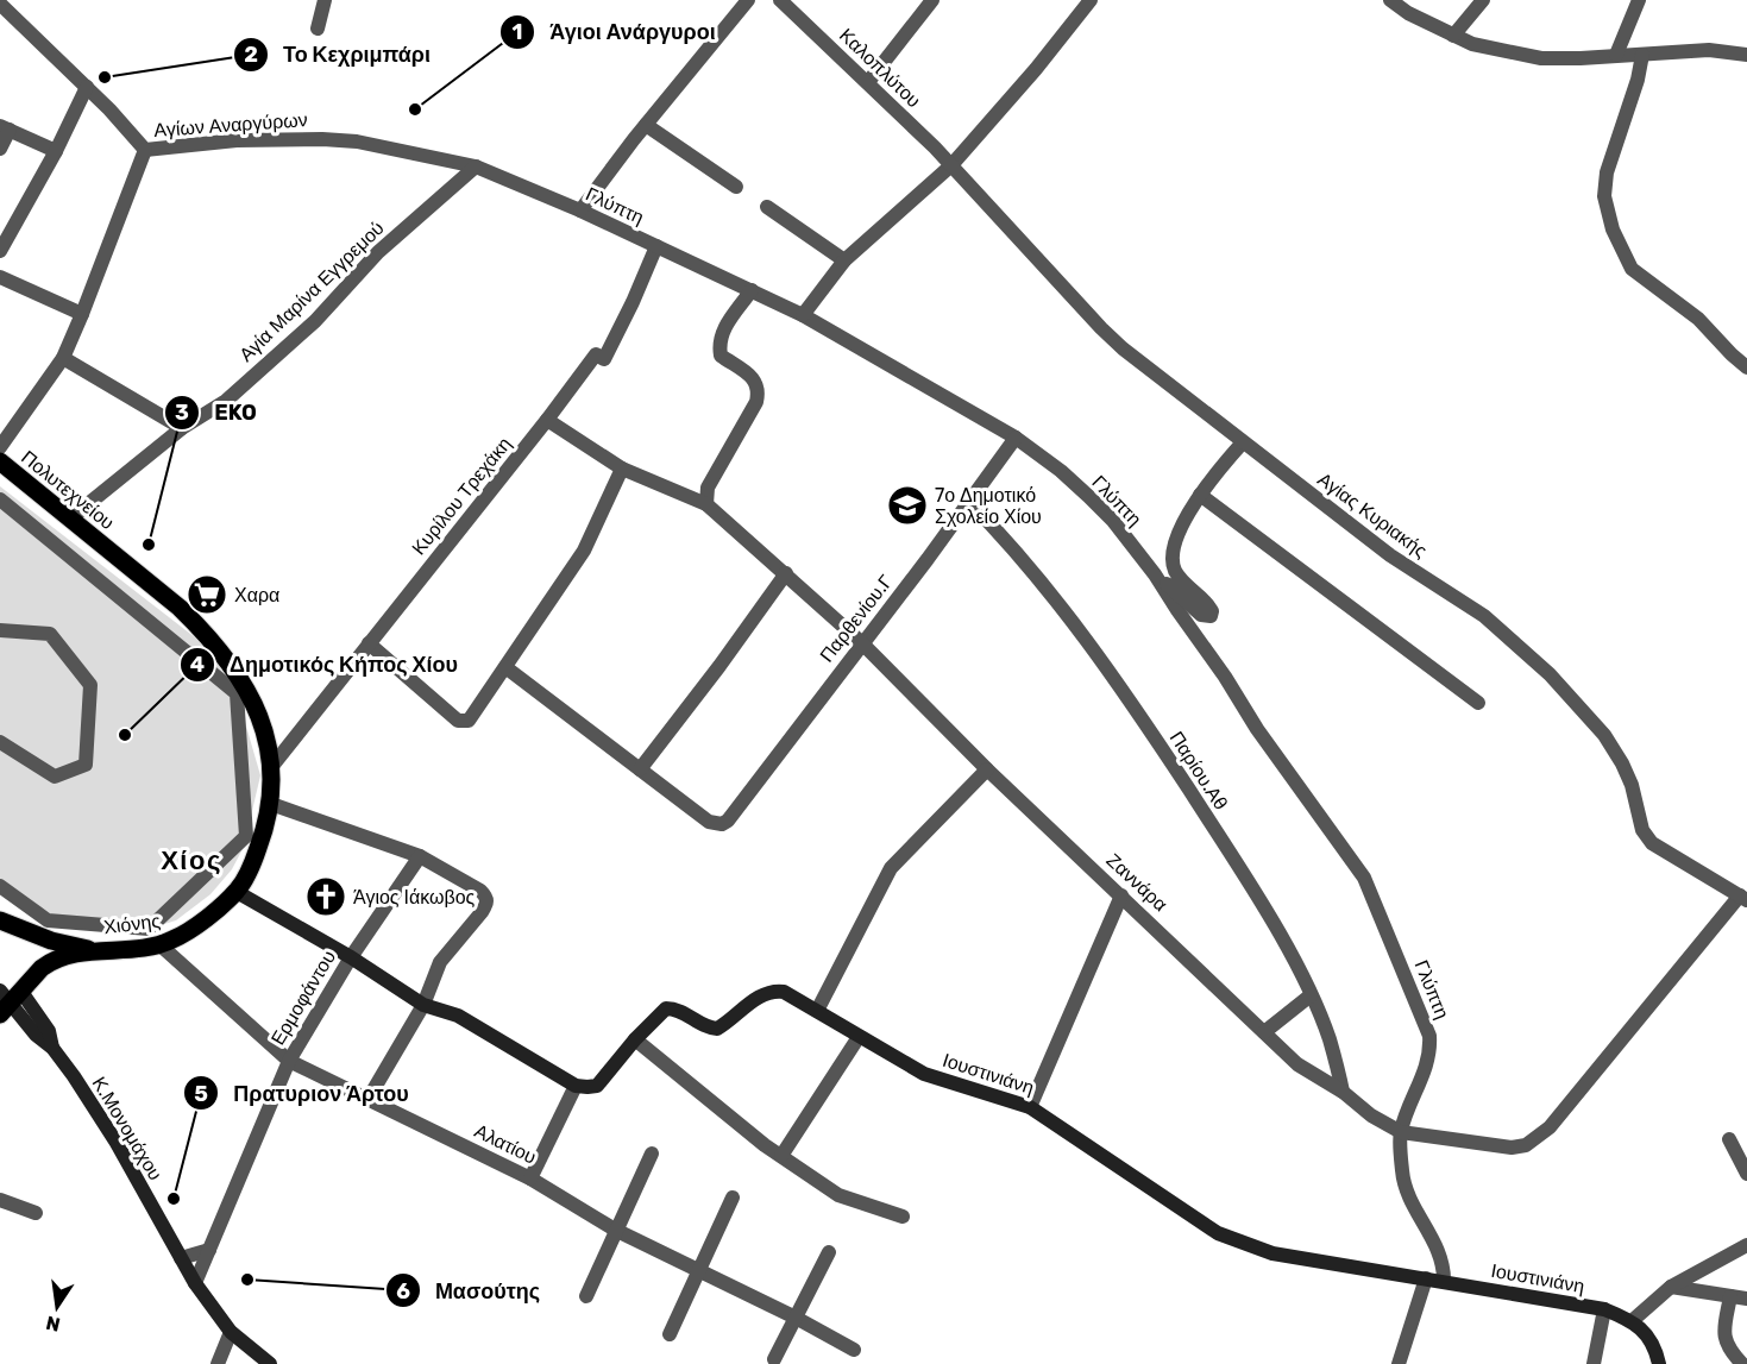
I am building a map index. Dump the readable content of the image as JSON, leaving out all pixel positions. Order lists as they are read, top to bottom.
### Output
{
  "streets": {
    "main road": [
      "Πολυτεχνείου",
      "Χιόνης",
      "Ιουστινιάνη",
      "Κ.Μονομάχου"
    ],
    "street": [
      "Καλοπλύτου",
      "Αγίων Αναργύρων",
      "Γλύπτη",
      "Αγία Μαρίνα Εγγρεμού",
      "Κυρίλου Τρεχάκη",
      "Αγίας Κυριακής",
      "Παρθενίου.Γ",
      "Παρίου.Αθ",
      "Ζαννάρα",
      "Ερμοφάντου",
      "Αλατίου"
    ]
  },
  "crossings": [
    ["Καλοπλύτου", "Αγίας Κυριακής"],
    ["Αγίων Αναργύρων", "Γλύπτη"],
    ["Αγίων Αναργύρων", "Αγία Μαρίνα Εγγρεμού"],
    ["Γλύπτη", "Αγία Μαρίνα Εγγρεμού"],
    ["Γλύπτη", "Κυρίλου Τρεχάκη"],
    ["Γλύπτη", "Παρθενίου.Γ"],
    ["Γλύπτη", "Ζαννάρα"],
    ["Αγία Μαρίνα Εγγρεμού", "Πολυτεχνείου"],
    ["Πολυτεχνείου", "Κυρίλου Τρεχάκη"],
    ["Πολυτεχνείου", "Χιόνης"],
    ["Κυρίλου Τρεχάκη", "Ζαννάρα"],
    ["Παρθενίου.Γ", "Παρίου.Αθ"],
    ["Παρθενίου.Γ", "Ζαννάρα"],
    ["Παρίου.Αθ", "Ζαννάρα"],
    ["Χιόνης", "Κ.Μονομάχου"],
    ["Χιόνης", "Αλατίου"],
    ["Ερμοφάντου", "Κ.Μονομάχου"],
    ["Ερμοφάντου", "Αλατίου"]
  ],
  "districts": ["Χίος"],
  "places": {
    "other": [
      "Το Κεχριμπάρι",
      "Άγιοι Ανάργυροι",
      "EKO",
      "Δημοτικός Κήπος Χίου",
      "Πρατυριον Άρτου",
      "Μασούτης"
    ],
    "school or university": ["7ο Δημοτικό Σχολείο Χίου"],
    "supermarket": ["Χαρα"],
    "church": ["Άγιος Ιάκωβος"]
  },
  "north": "bottom"
}
